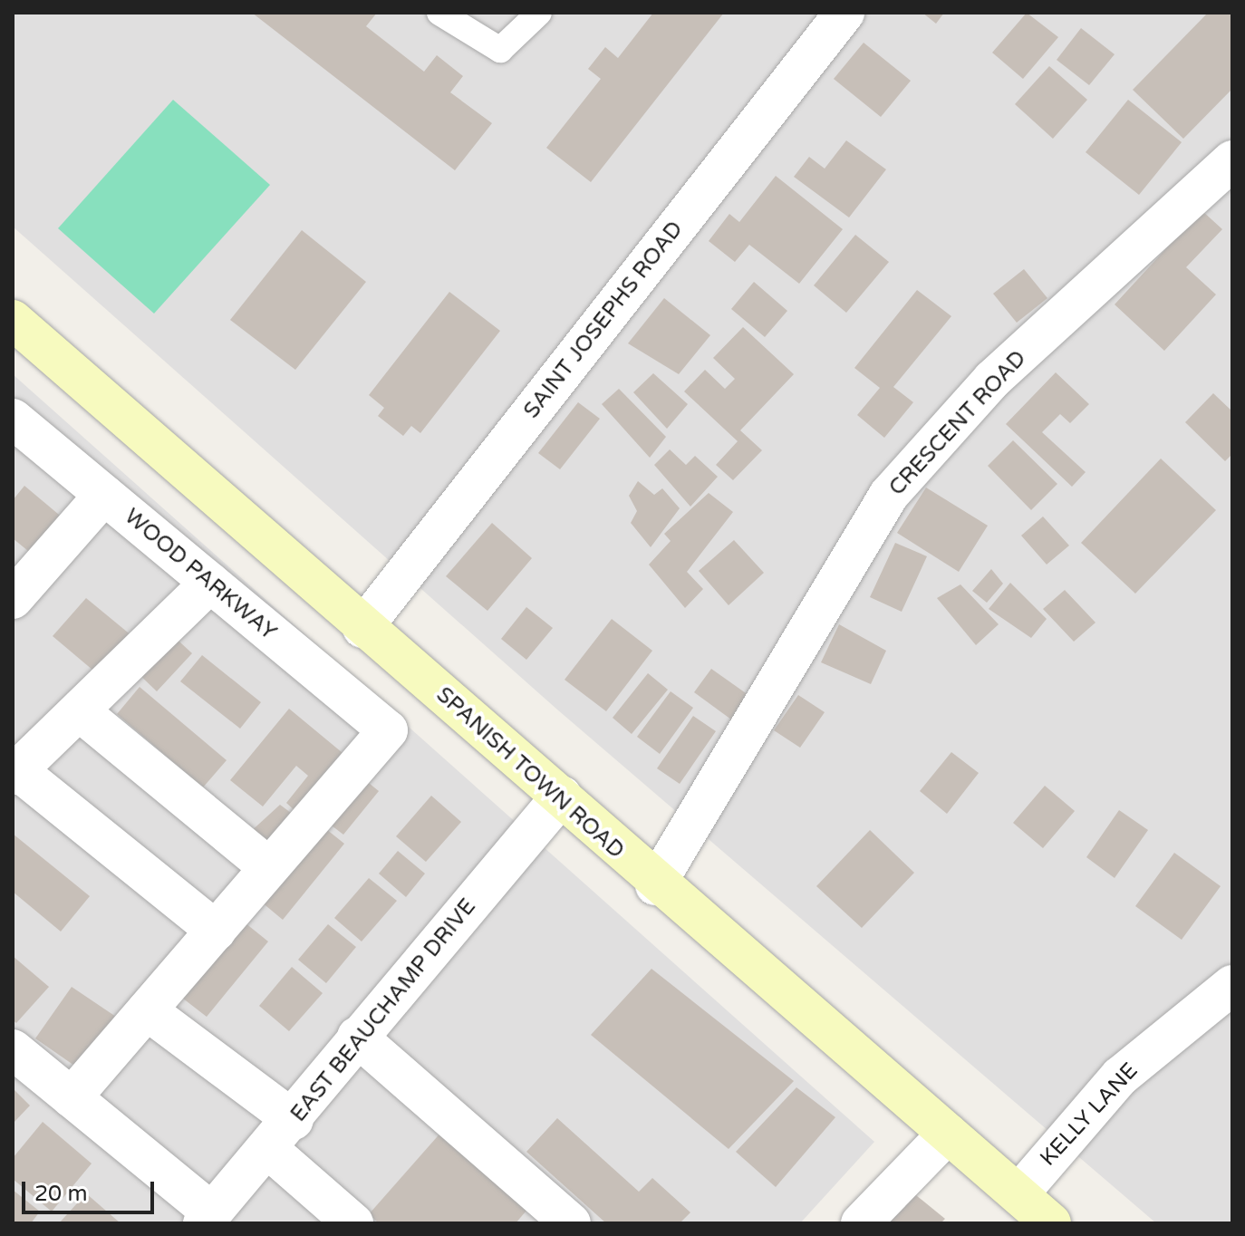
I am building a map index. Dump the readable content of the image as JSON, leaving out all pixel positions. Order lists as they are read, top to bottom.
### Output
{
  "streets": {
    "main road": ["SPANISH TOWN ROAD"],
    "street": [
      "SAINT JOSEPHS ROAD",
      "CRESCENT ROAD",
      "WOOD PARKWAY",
      "EAST BEAUCHAMP DRIVE",
      "KELLY LANE"
    ]
  },
  "crossings": [
    ["SAINT JOSEPHS ROAD", "SPANISH TOWN ROAD"],
    ["CRESCENT ROAD", "SPANISH TOWN ROAD"],
    ["SPANISH TOWN ROAD", "EAST BEAUCHAMP DRIVE"],
    ["SPANISH TOWN ROAD", "KELLY LANE"]
  ],
  "scale_bar": "20 m"
}
